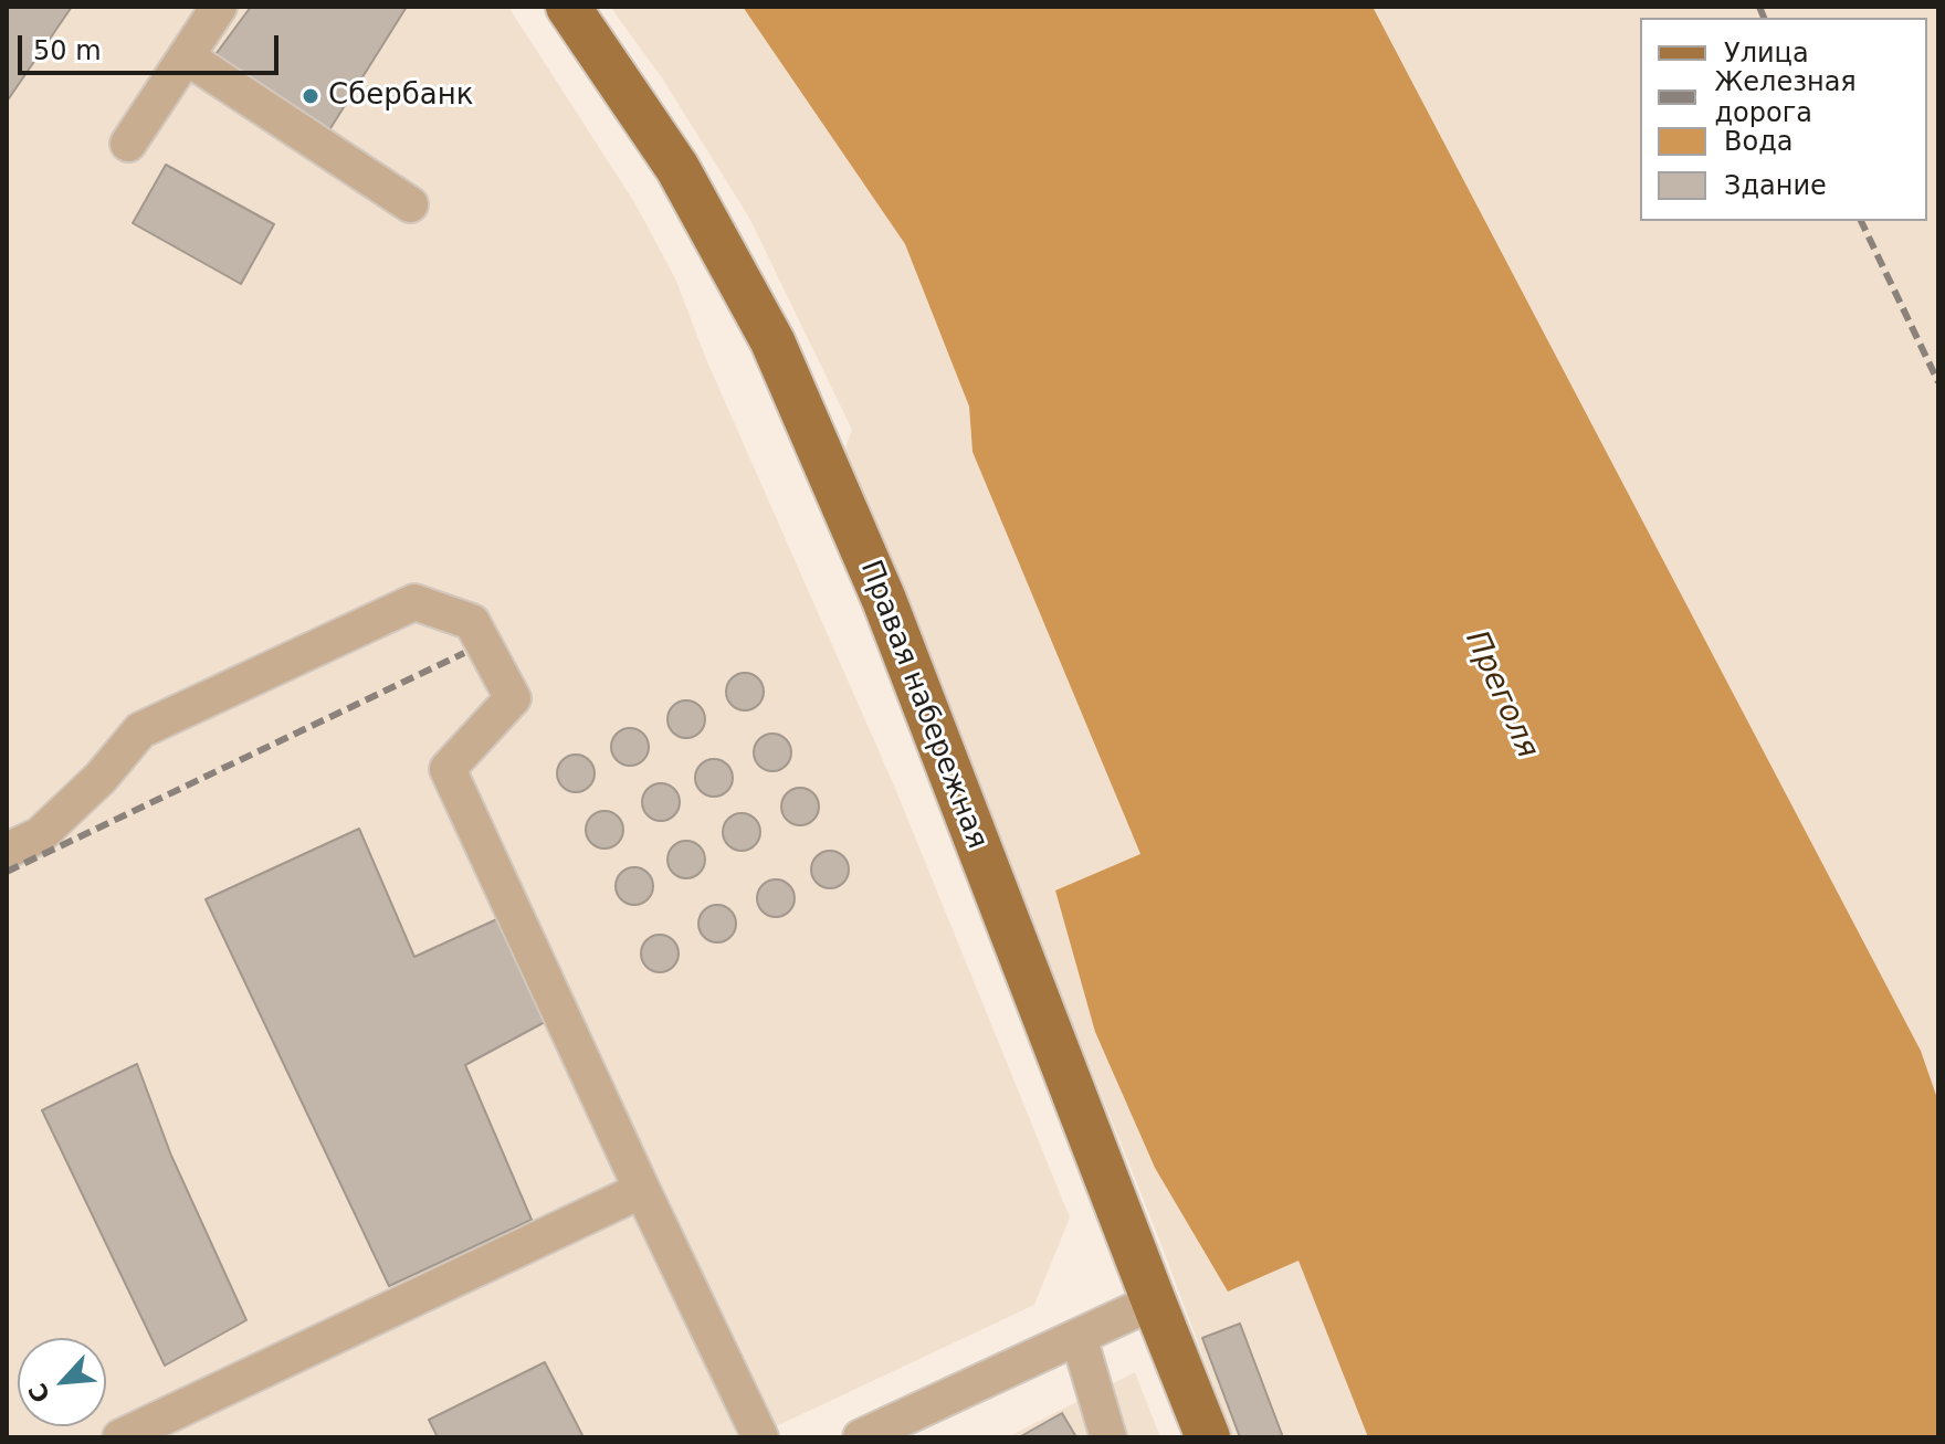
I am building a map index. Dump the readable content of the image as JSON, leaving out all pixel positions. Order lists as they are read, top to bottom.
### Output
{
  "streets": {
    "main road": ["Правая набережная"]
  },
  "water": ["Преголя"],
  "places": ["Сбербанк"],
  "legend": [
    "Улица",
    "Железная дорога",
    "Вода",
    "Здание"
  ],
  "scale_bar": "50 m",
  "north": "bottom left"
}
